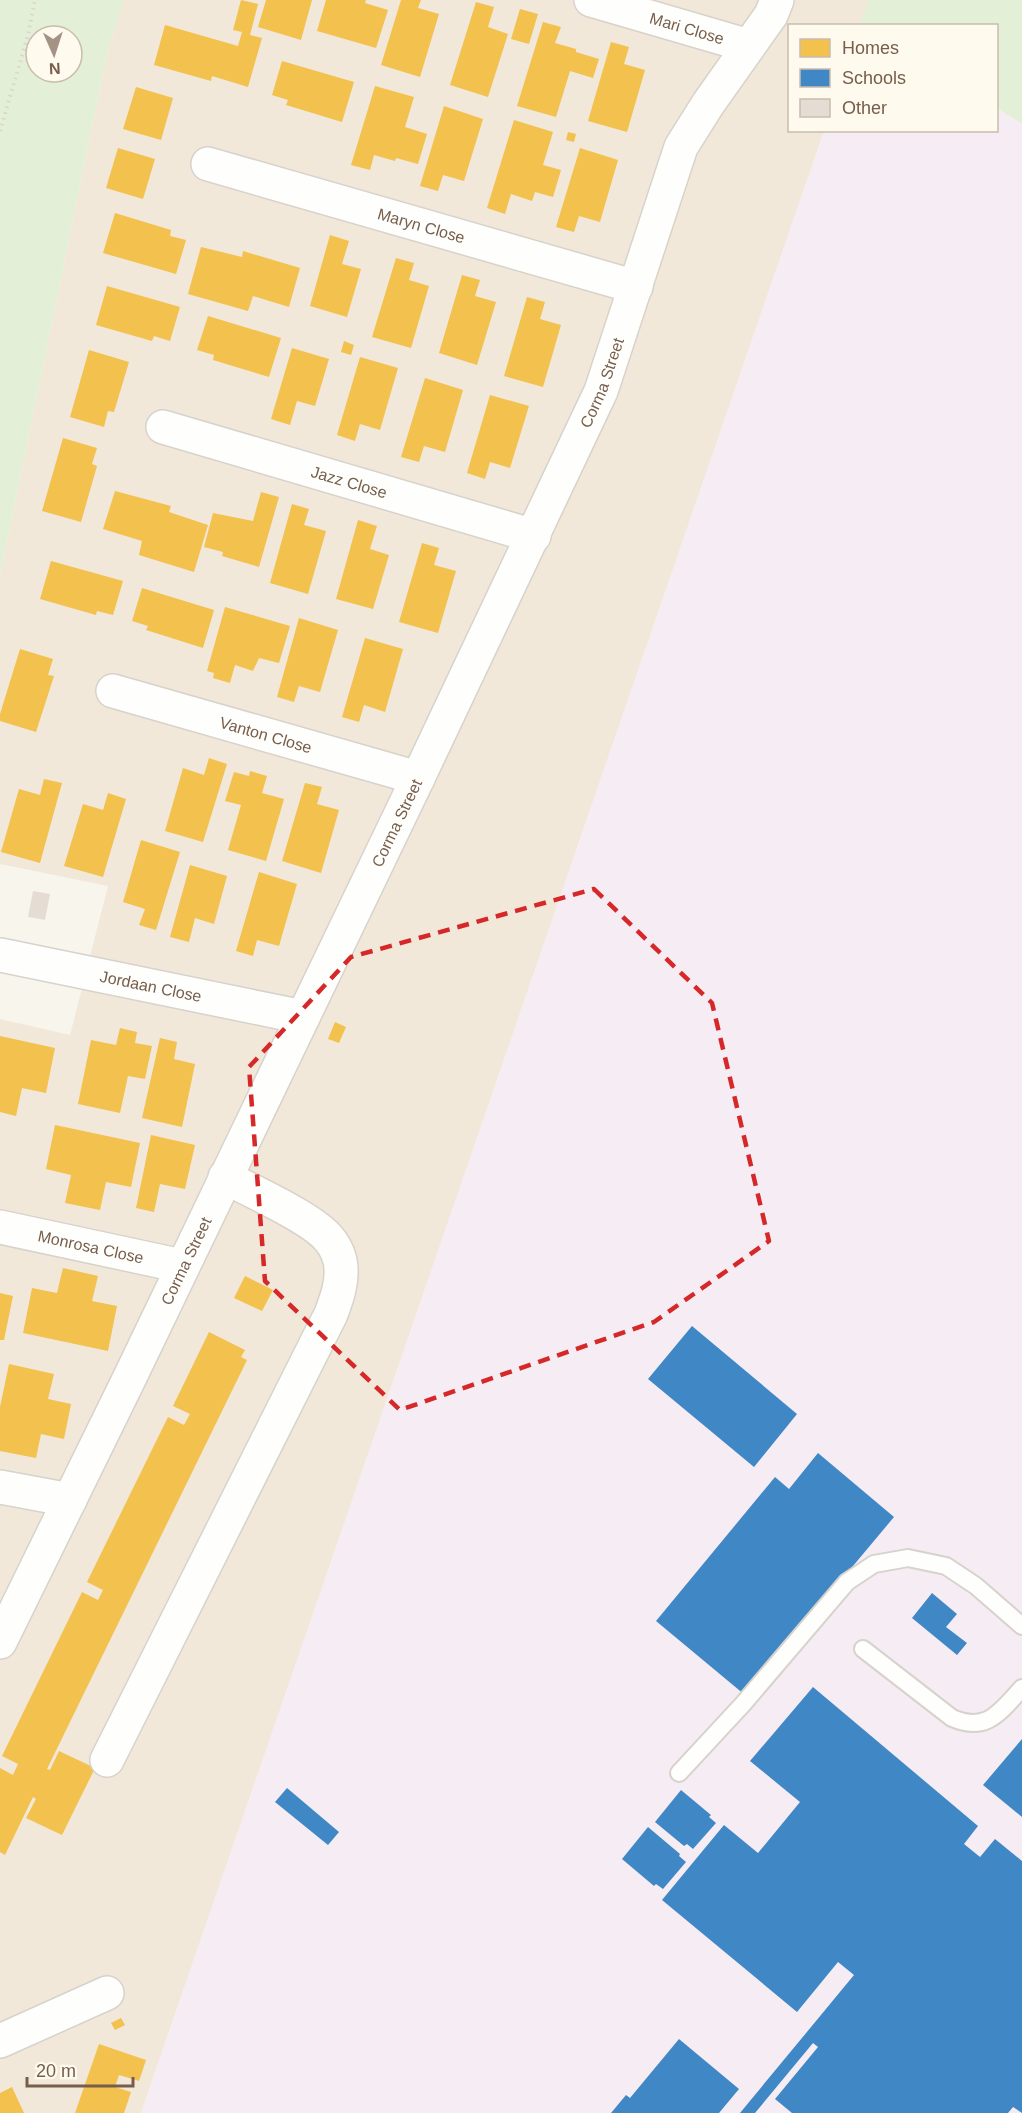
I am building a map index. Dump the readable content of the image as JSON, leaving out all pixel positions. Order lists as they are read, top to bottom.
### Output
{
  "streets": {
    "street": [
      "Mari Close",
      "Maryn Close",
      "Corma Street",
      "Jazz Close",
      "Vanton Close",
      "Jordaan Close",
      "Monrosa Close"
    ]
  },
  "crossings": [
    ["Mari Close", "Corma Street"],
    ["Maryn Close", "Corma Street"],
    ["Corma Street", "Jazz Close"],
    ["Corma Street", "Vanton Close"],
    ["Corma Street", "Jordaan Close"],
    ["Corma Street", "Monrosa Close"]
  ],
  "legend": ["Homes", "Schools", "Other"],
  "scale_bar": "20 m",
  "north": "bottom"
}
